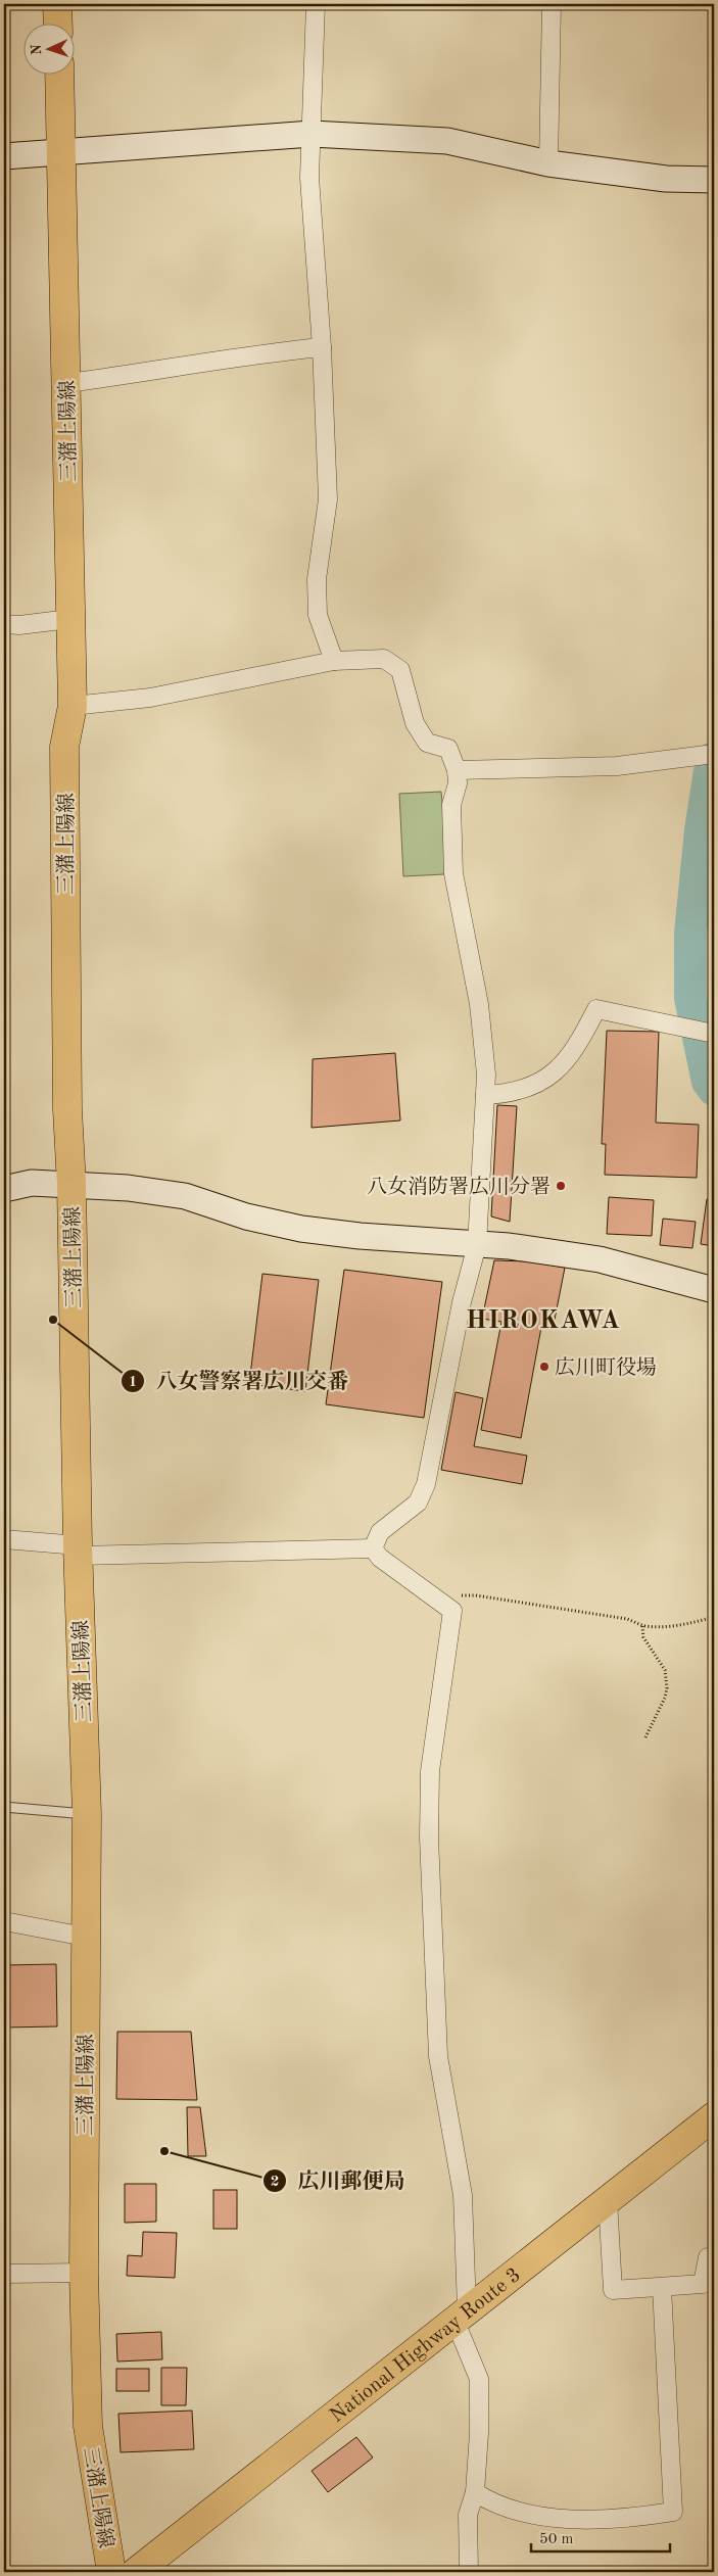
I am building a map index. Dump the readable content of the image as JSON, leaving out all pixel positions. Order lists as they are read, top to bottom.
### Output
{
  "streets": {
    "main road": ["三潴上陽線", "National Highway Route 3"]
  },
  "districts": ["HIROKAWA"],
  "places": [
    "八女消防署広川分署",
    "八女警察署広川交番",
    "広川町役場",
    "広川郵便局"
  ],
  "scale_bar": "50 m",
  "north": "left"
}
